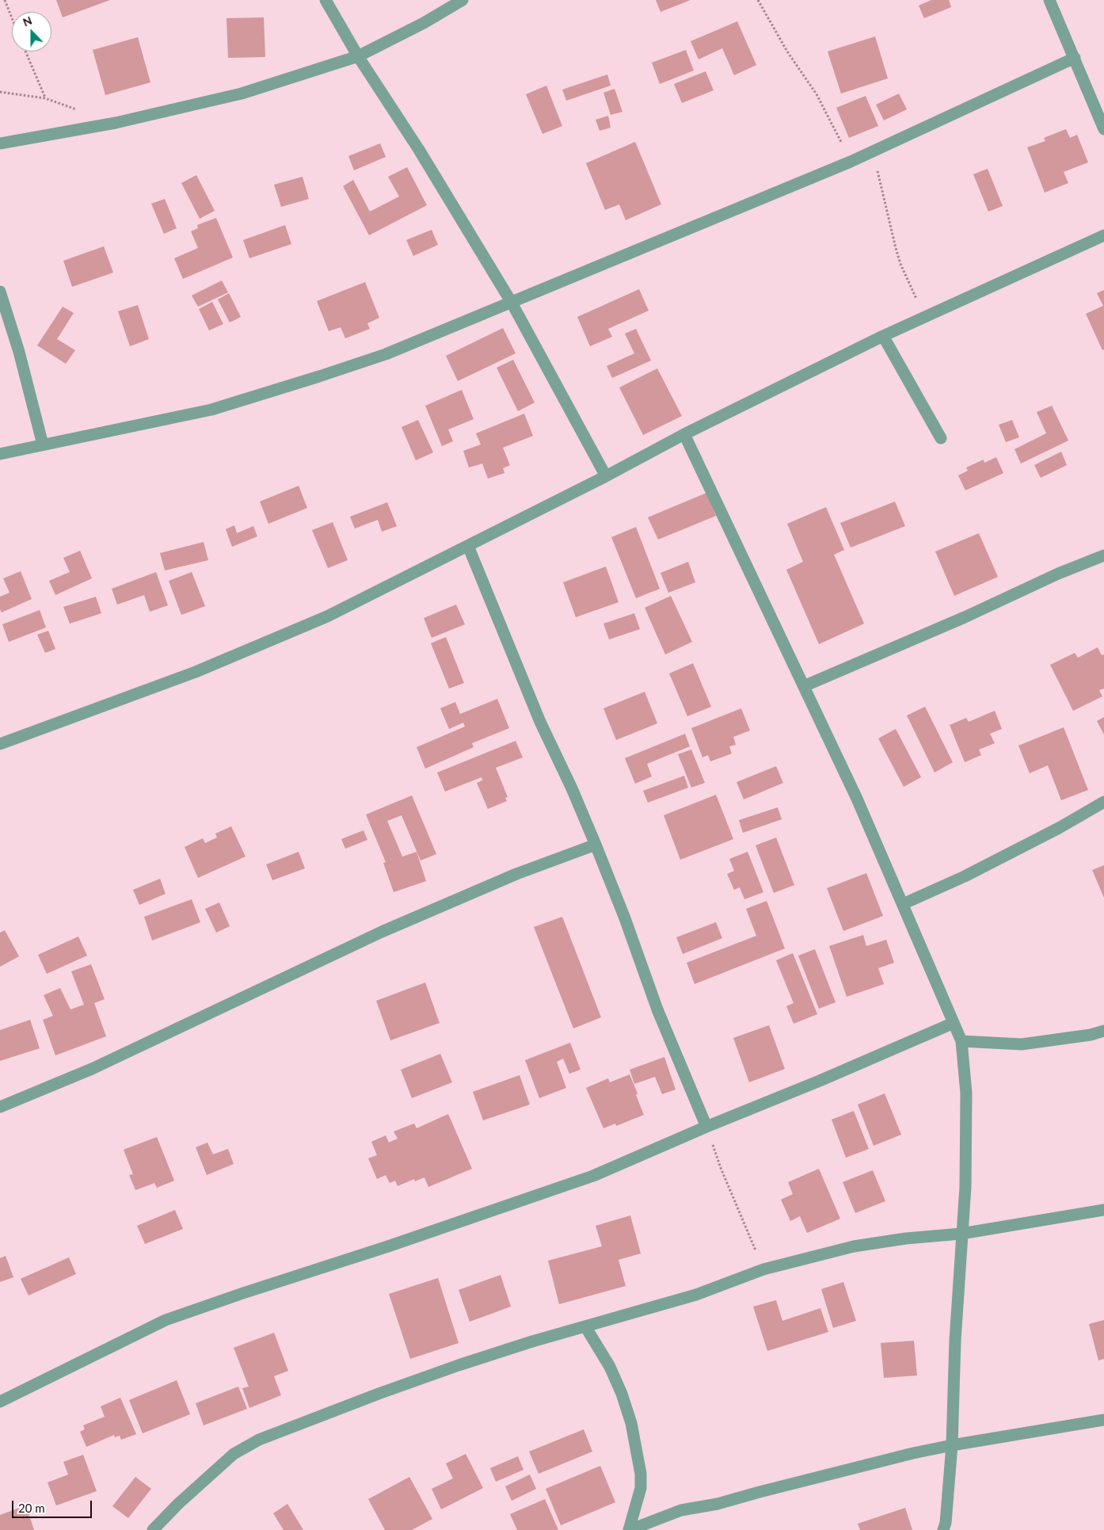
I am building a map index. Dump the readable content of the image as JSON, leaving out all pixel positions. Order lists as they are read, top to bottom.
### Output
{
  "scale_bar": "20 m",
  "north": "top"
}
